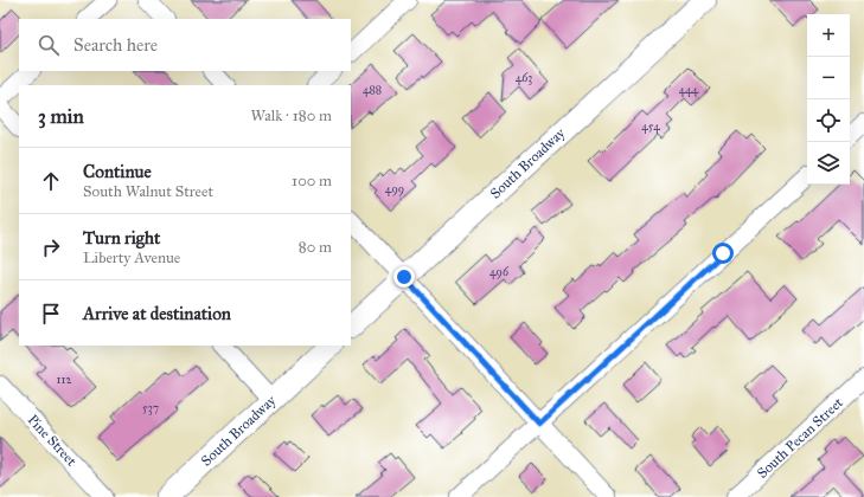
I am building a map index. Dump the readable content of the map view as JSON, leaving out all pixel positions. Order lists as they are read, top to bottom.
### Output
{
  "streets": {
    "street": ["South Broadway", "South Pecan Street", "Pine Street"]
  },
  "house_numbers": [
    "463",
    "488",
    "444",
    "454",
    "499",
    "496",
    "112",
    "537"
  ],
  "page": {
    "map_buttons": ["+", "−"],
    "search": "Search here",
    "heading": ["3 min", "Walk · 180 m"],
    "list": [
      ["Continue", "South Walnut Street", "100 m"],
      ["Turn right", "Liberty Avenue", "80 m"],
      "Arrive at destination"
    ]
  }
}
